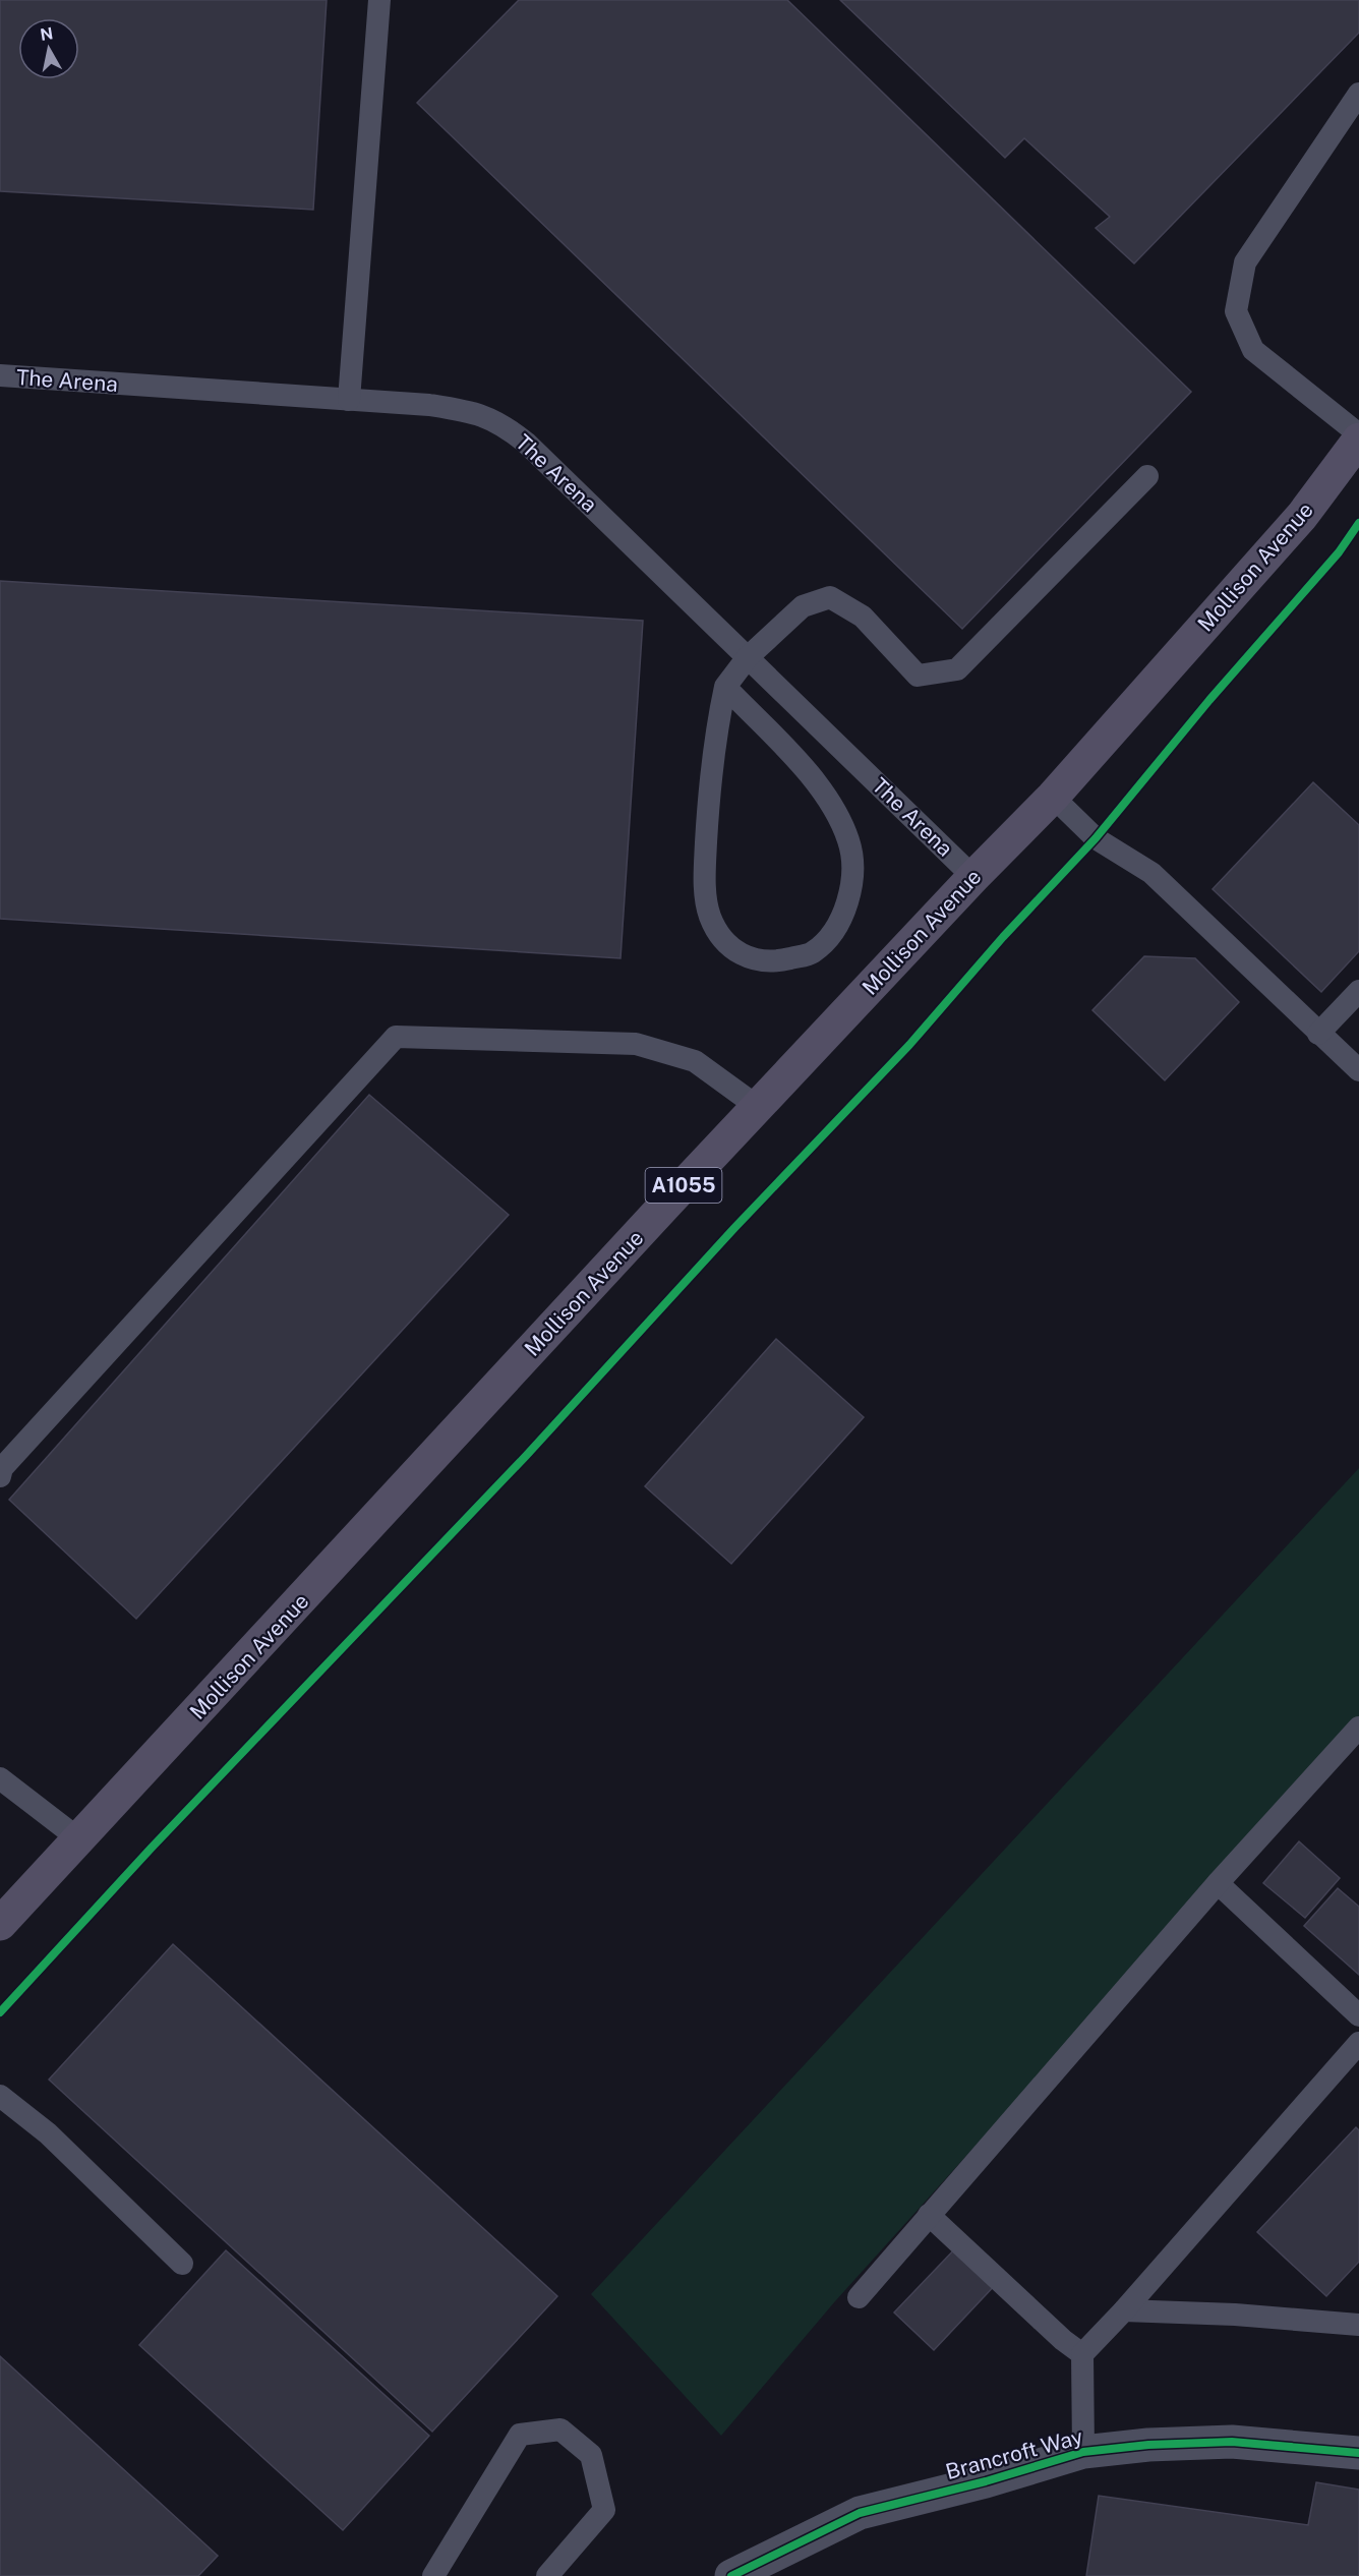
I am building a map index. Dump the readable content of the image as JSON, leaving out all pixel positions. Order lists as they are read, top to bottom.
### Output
{
  "streets": {
    "main road": ["Mollison Avenue", "A1055"],
    "street": ["Brancroft Way"],
    "lane": ["The Arena"]
  },
  "crossings": [
    ["The Arena", "Mollison Avenue"]
  ],
  "north": "top"
}
